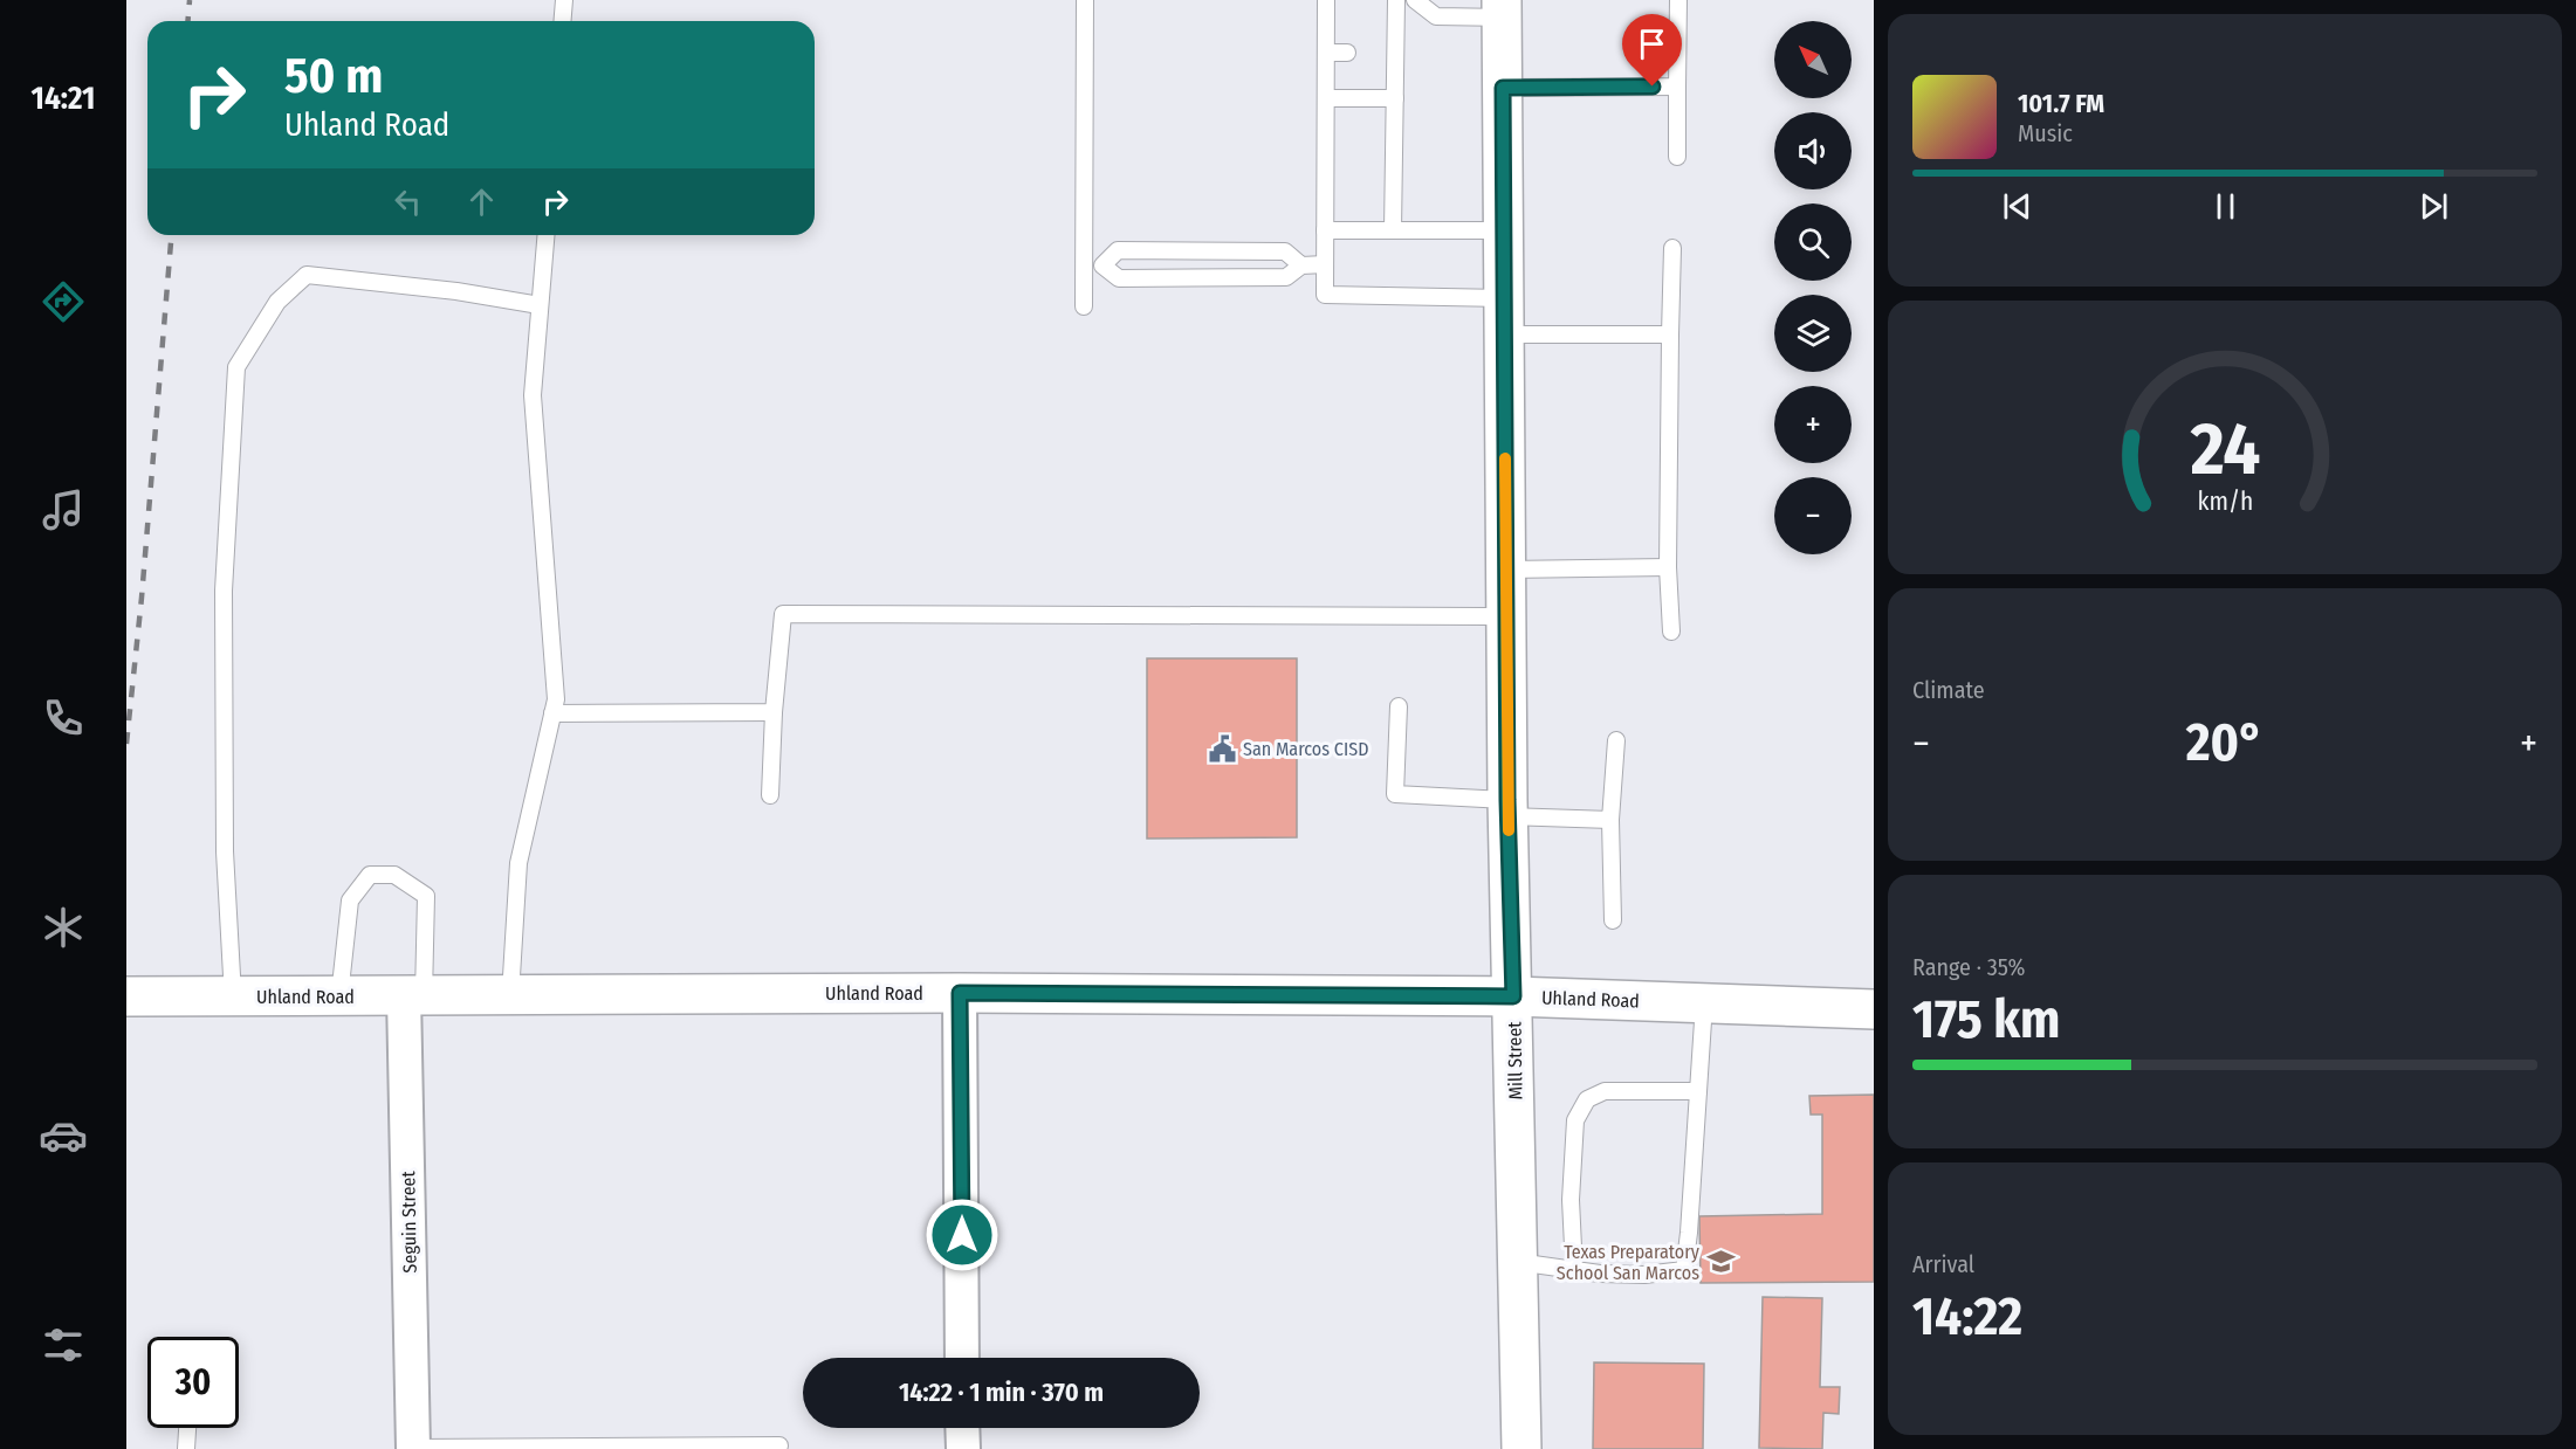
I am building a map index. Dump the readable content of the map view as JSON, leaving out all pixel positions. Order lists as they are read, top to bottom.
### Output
{
  "streets": {
    "street": ["Uhland Road", "Mill Street", "Seguin Street"]
  },
  "crossings": [
    ["Uhland Road", "Mill Street"],
    ["Uhland Road", "Seguin Street"]
  ],
  "places": {
    "public building": ["San Marcos CISD"],
    "school or university": ["Texas Preparatory School San Marcos"]
  },
  "north": "top left",
  "page": {
    "tabs": "14:21",
    "map_buttons": ["+", "−"],
    "turn": ["50 m", "Uhland Road"],
    "song": ["101.7 FM", "Music"],
    "tile": [
      "Climate",
      ["Range · 35%", "175 km"],
      ["Arrival", "14:22"]
    ],
    "heat": ["−", "20°", "+"],
    "limit": "30",
    "trip": "14:22 · 1 min · 370 m",
    "gauge": ["24", "km/h"]
  }
}
